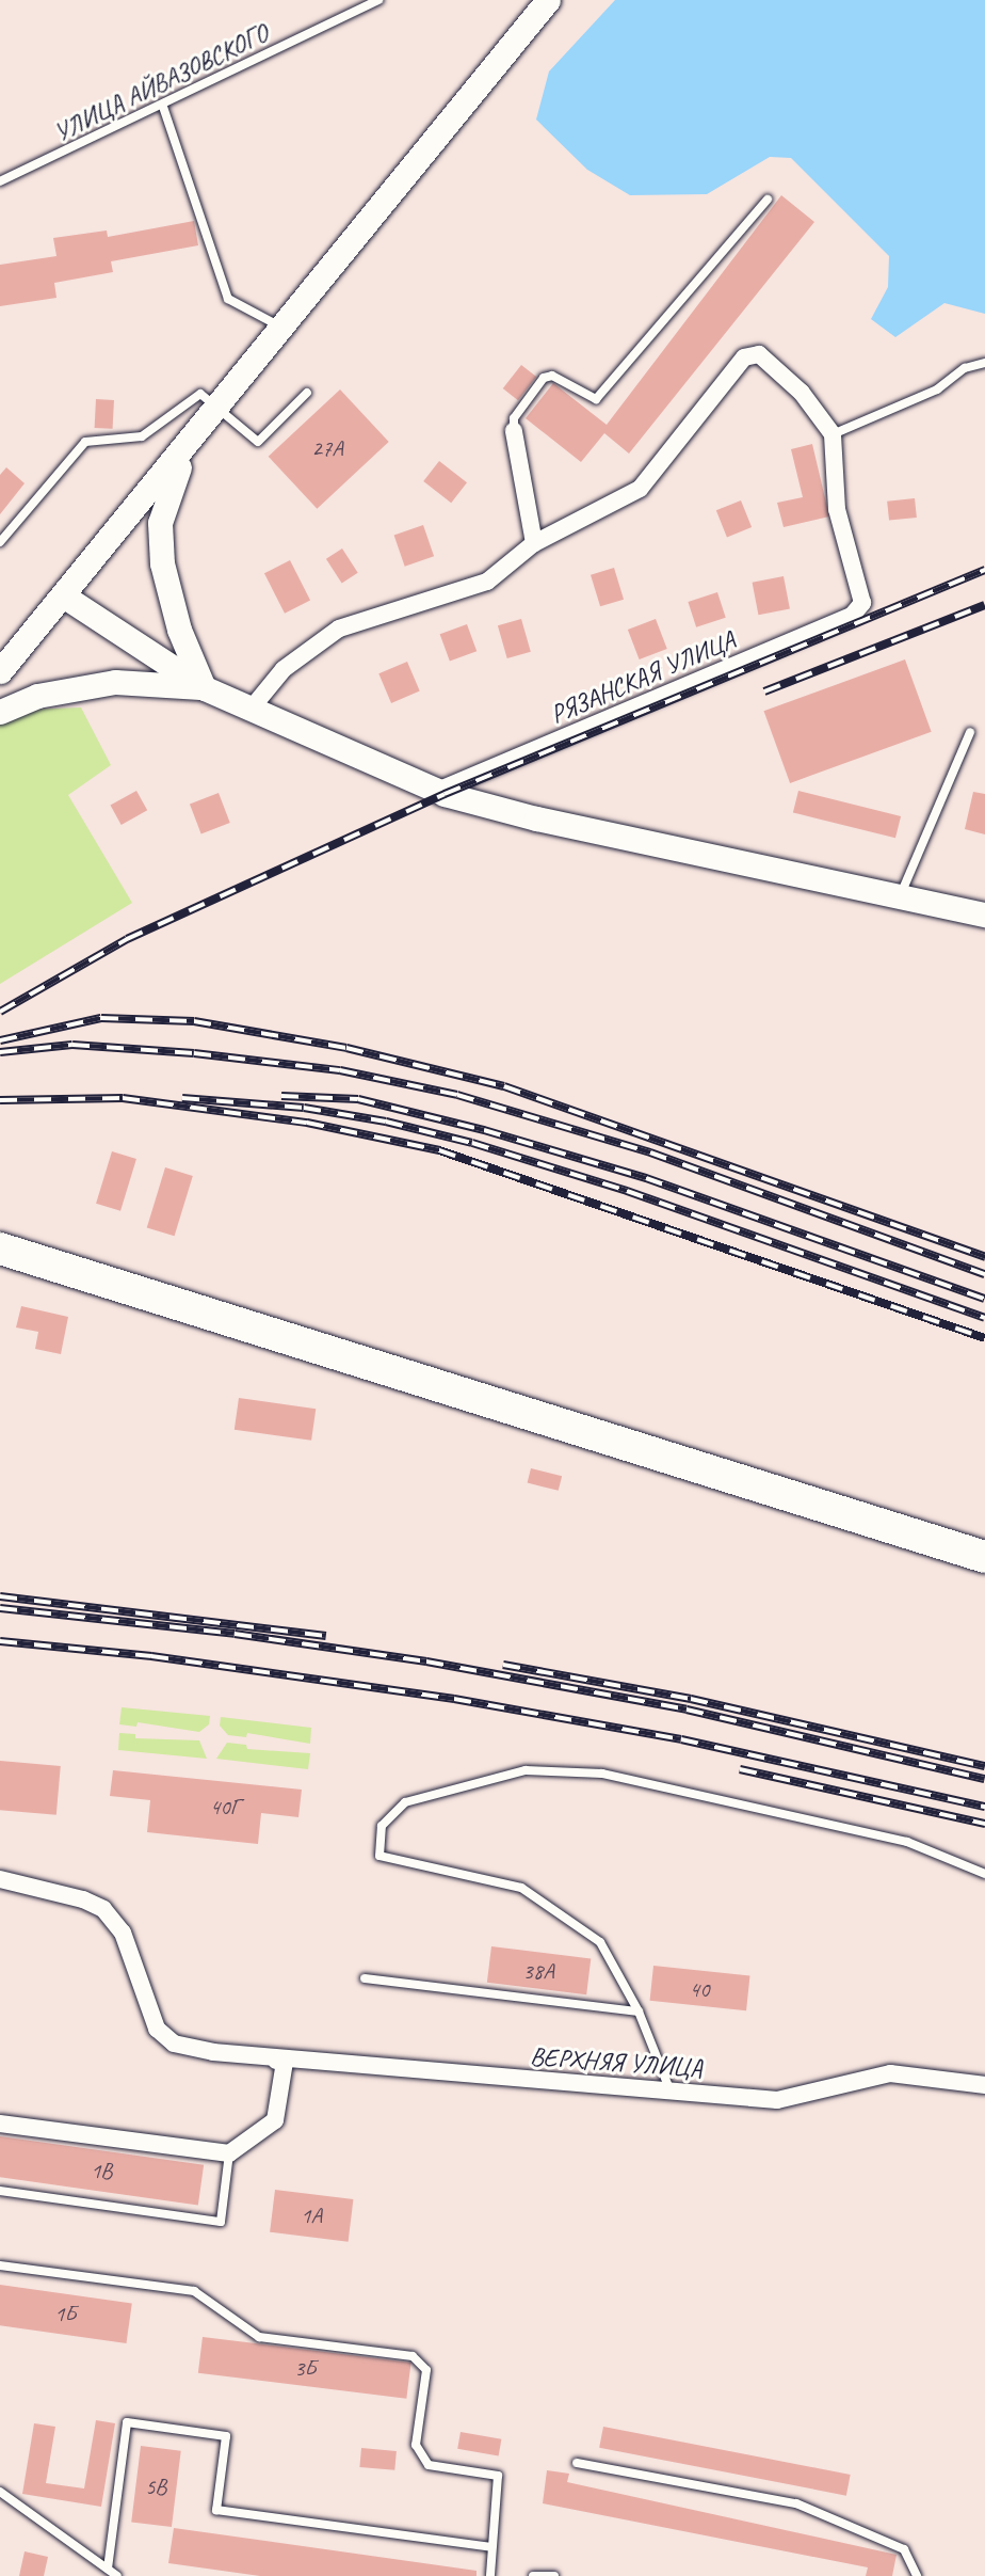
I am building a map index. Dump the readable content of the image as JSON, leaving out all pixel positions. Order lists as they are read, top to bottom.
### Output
{
  "streets": {
    "street": ["РЯЗАНСКАЯ УЛИЦА", "ВЕРХНЯЯ УЛИЦА"],
    "lane": ["УЛИЦА АЙВАЗОВСКОГО"]
  },
  "house_numbers": [
    "27А",
    "40Г",
    "38А",
    "40",
    "1В",
    "1А",
    "1Б",
    "3Б",
    "5В"
  ]
}
